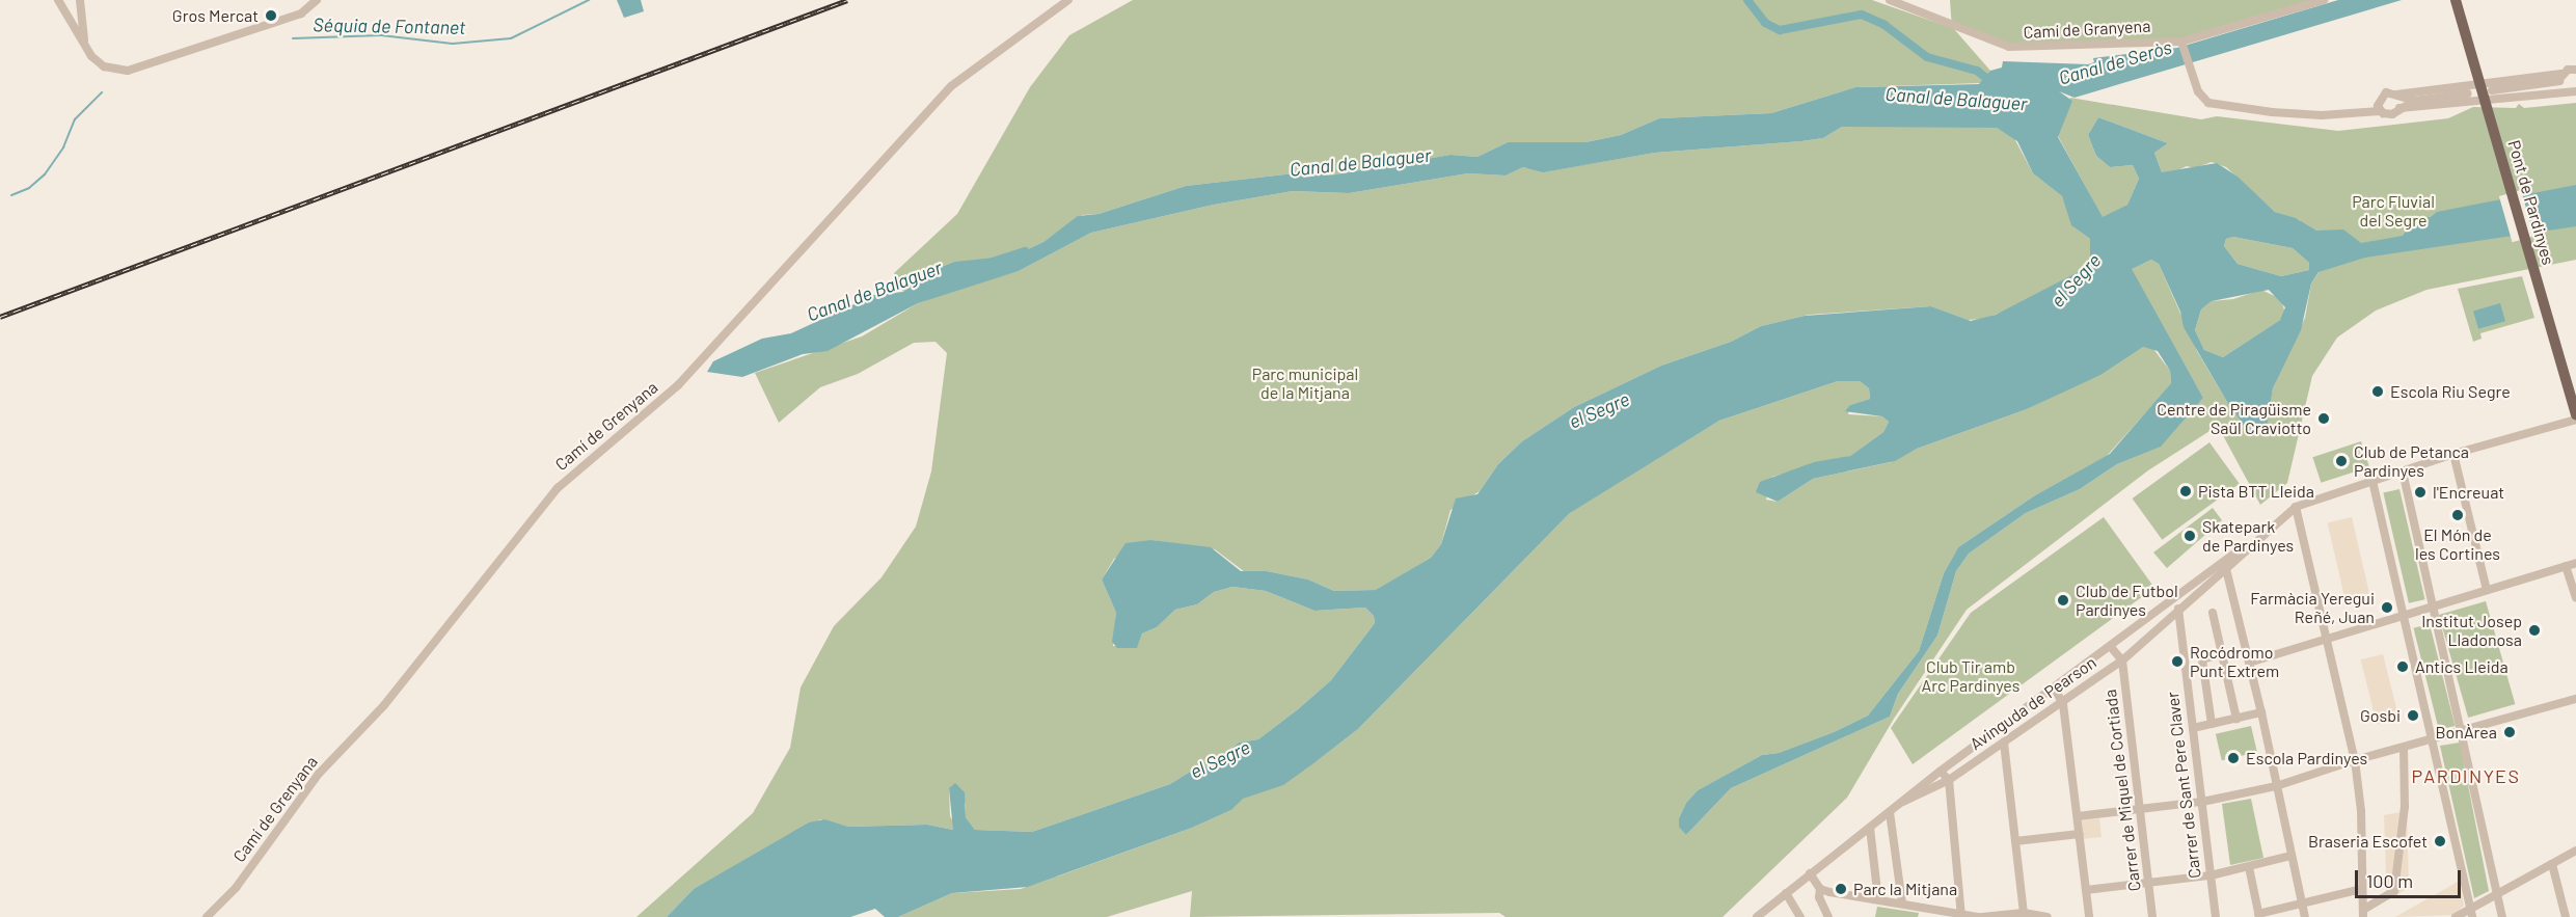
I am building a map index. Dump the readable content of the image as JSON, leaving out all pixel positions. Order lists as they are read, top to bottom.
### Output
{
  "streets": {
    "main road": ["Pont de Pardinyes"],
    "street": [
      "Camí de Granyena",
      "Camí de Grenyana",
      "Avinguda de Pearson",
      "Carrer de Sant Pere Claver",
      "Carrer de Miquel de Cortiada"
    ]
  },
  "crossings": [
    ["Avinguda de Pearson", "Carrer de Sant Pere Claver"],
    ["Avinguda de Pearson", "Carrer de Miquel de Cortiada"]
  ],
  "districts": ["PARDINYES"],
  "water": [
    "Séquia de Fontanet",
    "Canal de Seròs",
    "Canal de Balaguer",
    "el Segre"
  ],
  "parks": ["Parc Fluvial del Segre", "Parc municipal de la Mitjana", "Club Tir amb Arc Pardinyes"],
  "places": [
    "Gros Mercat",
    "Escola Riu Segre",
    "Centre de Piragüisme Saül Craviotto",
    "Club de Petanca Pardinyes",
    "Pista BTT Lleida",
    "l'Encreuat",
    "El Món de les Cortines",
    "Skatepark de Pardinyes",
    "Club de Futbol Pardinyes",
    "Farmàcia Yeregui Reñé, Juan",
    "Institut Josep Lladonosa",
    "Rocódromo Punt Extrem",
    "Antics Lleida",
    "Gosbi",
    "BonÀrea",
    "Escola Pardinyes",
    "Braseria Escofet",
    "Parc la Mitjana"
  ],
  "scale_bar": "100 m"
}
